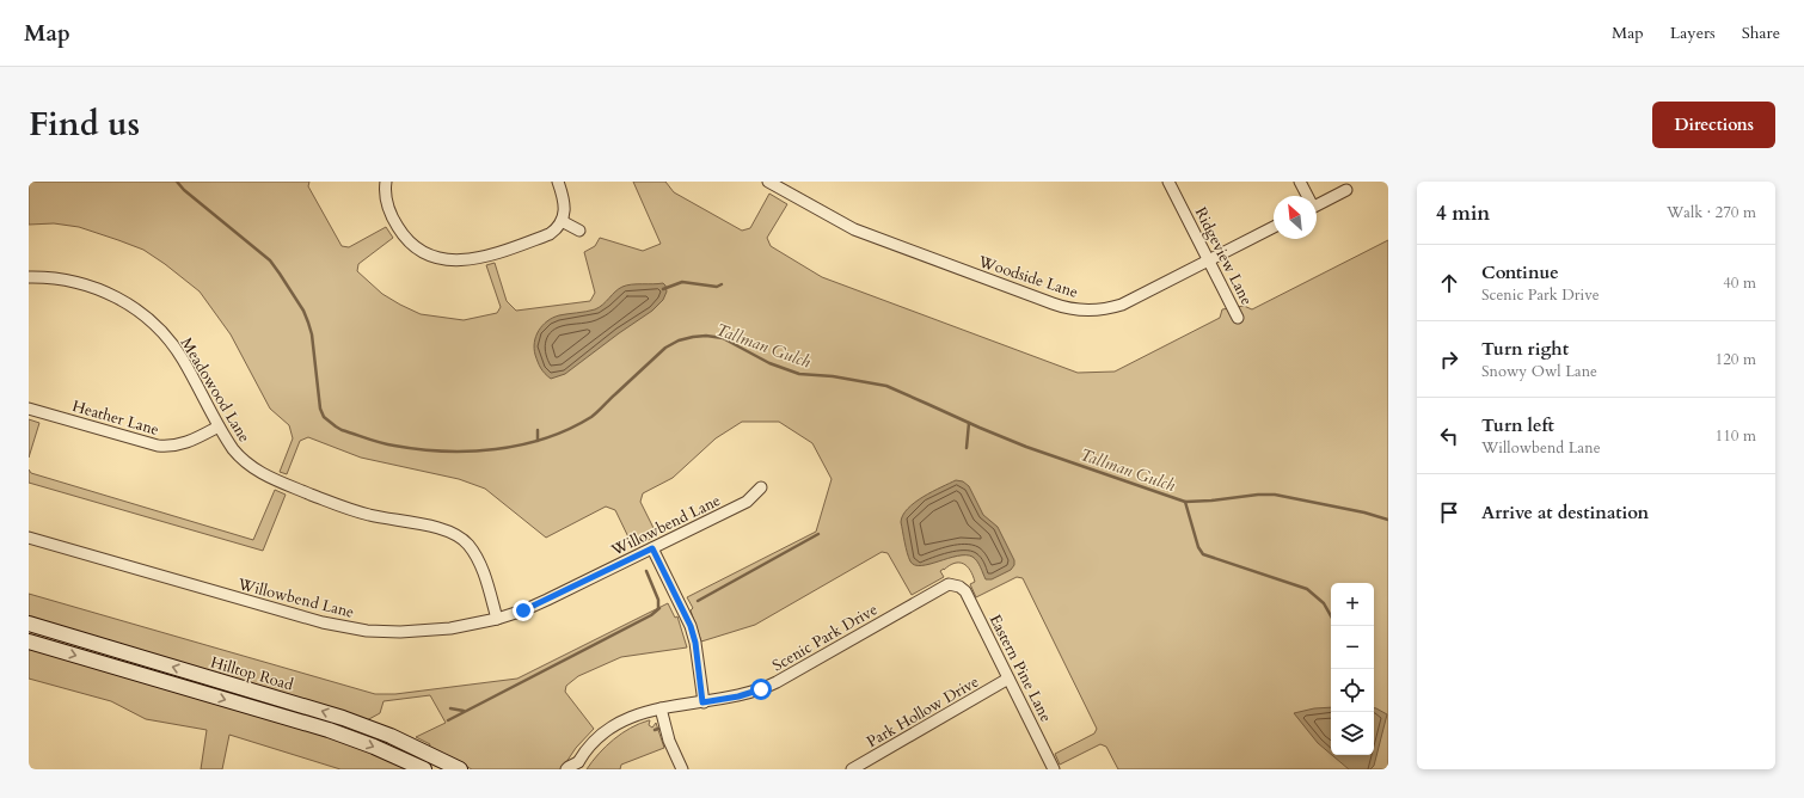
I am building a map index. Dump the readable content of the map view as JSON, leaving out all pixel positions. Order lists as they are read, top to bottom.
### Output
{
  "streets": {
    "main road": ["Hilltop Road"],
    "street": [
      "Ridgeview Lane",
      "Woodside Lane",
      "Meadowood Lane",
      "Heather Lane",
      "Willowbend Lane",
      "Scenic Park Drive",
      "Eastern Pine Lane",
      "Park Hollow Drive"
    ]
  },
  "crossings": [
    ["Ridgeview Lane", "Woodside Lane"],
    ["Meadowood Lane", "Heather Lane"],
    ["Meadowood Lane", "Willowbend Lane"],
    ["Scenic Park Drive", "Eastern Pine Lane"],
    ["Eastern Pine Lane", "Park Hollow Drive"]
  ],
  "water": ["Tallman Gulch"],
  "north": "top left",
  "page": {
    "header": "Map",
    "nav": ["Map", "Layers", "Share"],
    "title": "Find us",
    "buttons": "Directions",
    "heading": ["4 min", "Walk · 270 m"],
    "list": [
      ["Continue", "Scenic Park Drive", "40 m"],
      ["Turn right", "Snowy Owl Lane", "120 m"],
      ["Turn left", "Willowbend Lane", "110 m"],
      "Arrive at destination"
    ],
    "map_buttons": ["+", "−"]
  }
}
